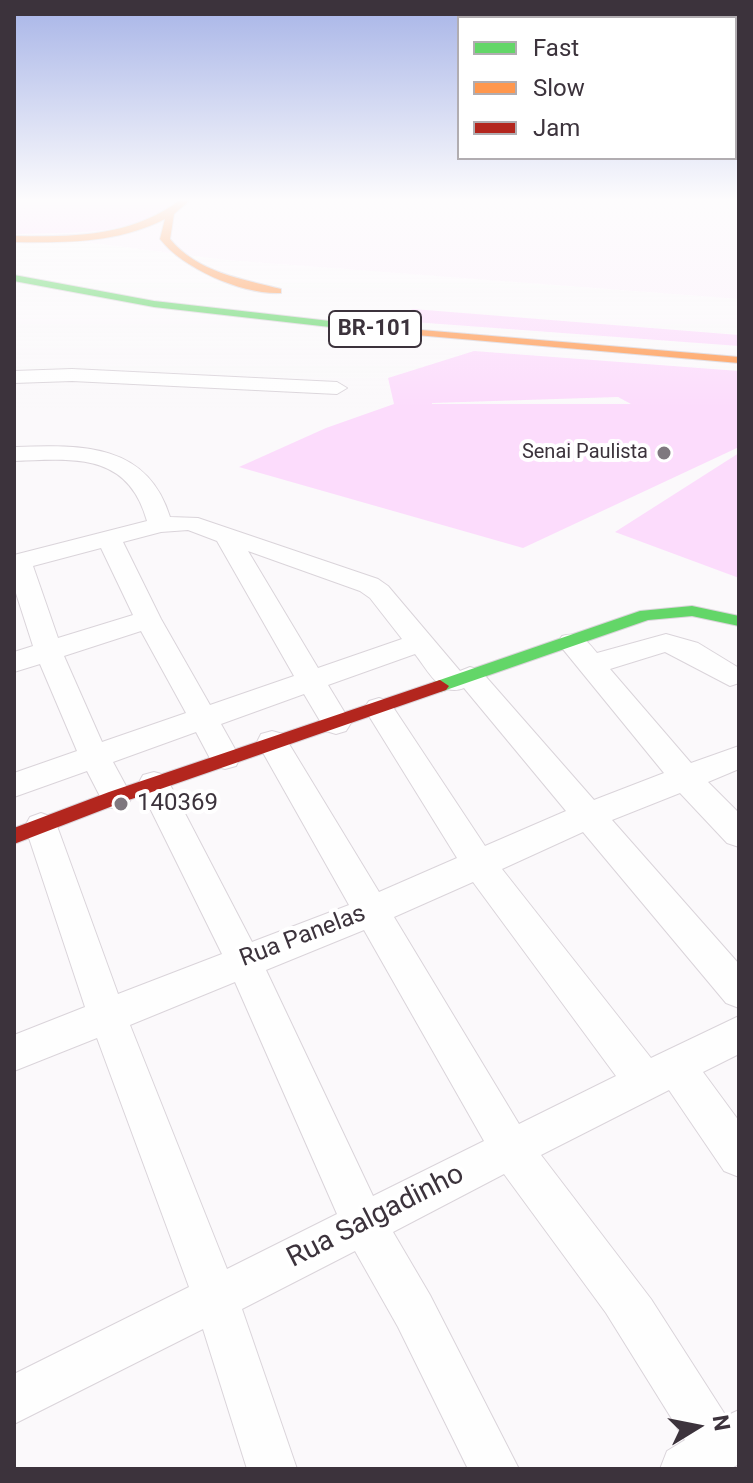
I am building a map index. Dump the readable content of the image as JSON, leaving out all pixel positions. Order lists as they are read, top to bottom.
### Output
{
  "streets": {
    "main road": ["BR-101"],
    "street": ["Rua Panelas", "Rua Salgadinho"]
  },
  "places": ["Senai Paulista", "140369"],
  "legend": ["Fast", "Slow", "Jam"],
  "north": "right"
}
